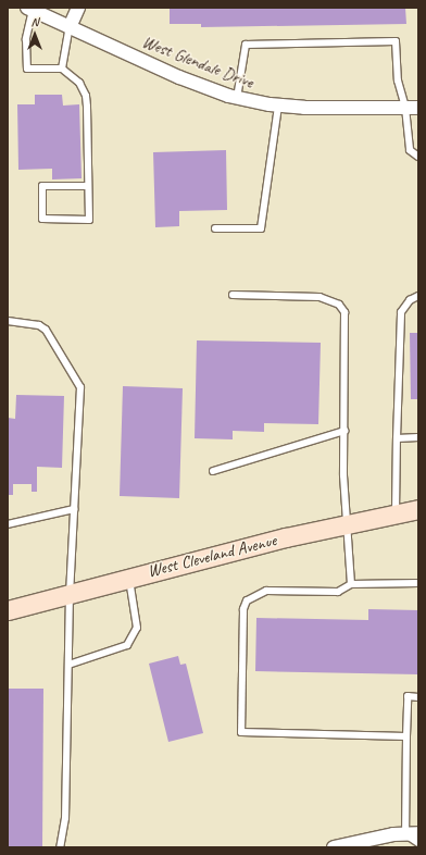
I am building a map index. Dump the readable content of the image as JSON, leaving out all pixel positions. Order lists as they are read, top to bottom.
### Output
{
  "streets": {
    "main road": ["West Cleveland Avenue"],
    "street": ["West Glendale Drive"]
  },
  "north": "top"
}
